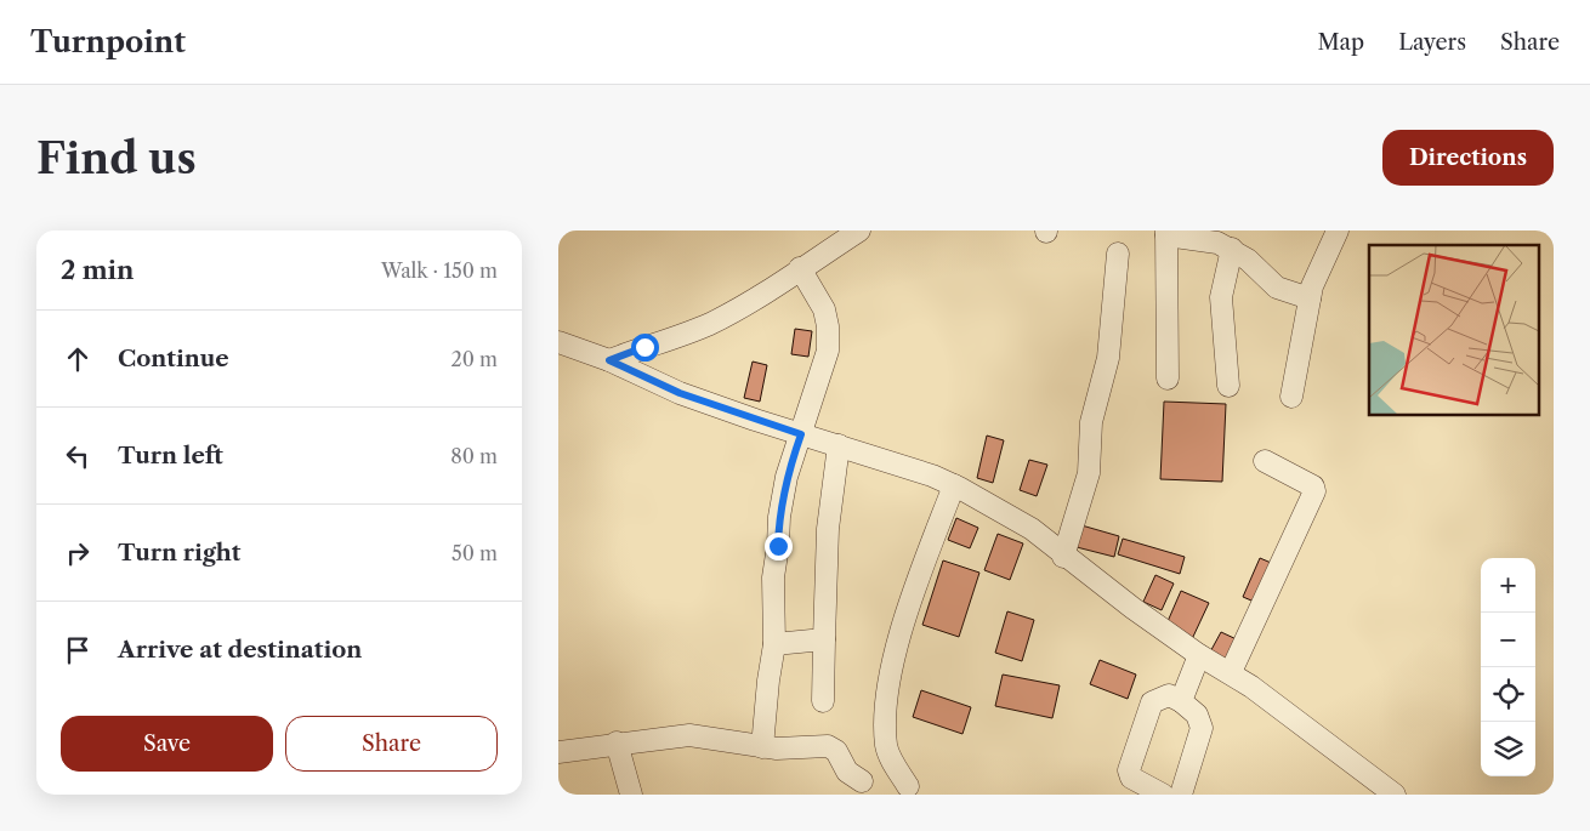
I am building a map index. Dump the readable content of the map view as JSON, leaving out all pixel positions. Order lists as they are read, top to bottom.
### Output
{
  "page": {
    "header": "Turnpoint",
    "nav": ["Map", "Layers", "Share"],
    "buttons": [
      "Directions",
      ["Save", "Share"]
    ],
    "title": "Find us",
    "heading": ["2 min", "Walk · 150 m"],
    "list": [
      ["Continue", "20 m"],
      ["Turn left", "80 m"],
      ["Turn right", "50 m"],
      "Arrive at destination"
    ],
    "map_buttons": ["+", "−"]
  }
}
